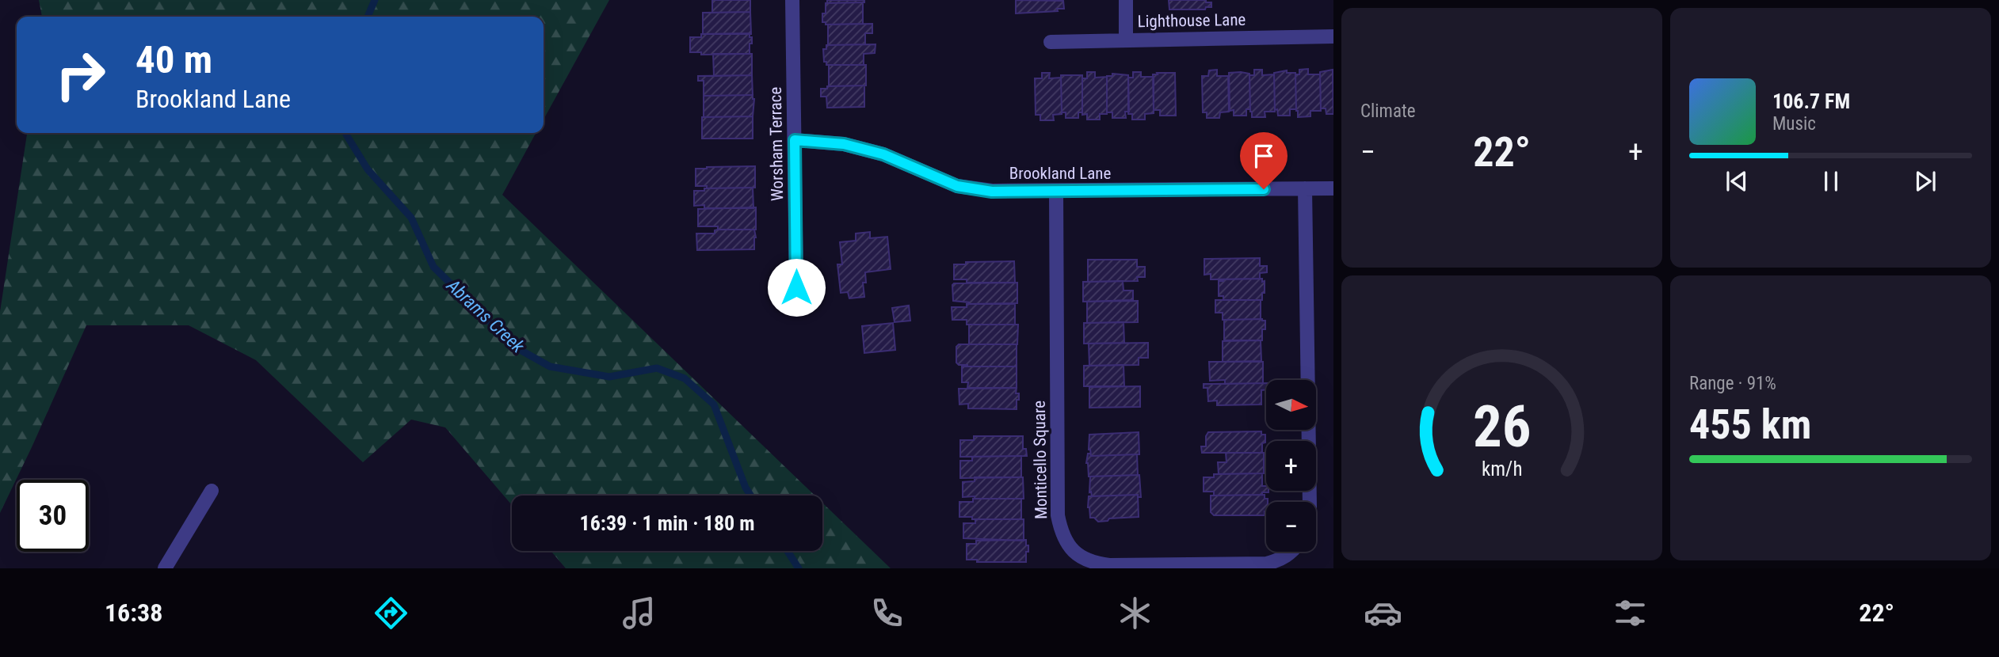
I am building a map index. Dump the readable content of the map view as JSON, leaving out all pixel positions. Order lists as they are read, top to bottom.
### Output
{
  "streets": {
    "street": [
      "Lighthouse Lane",
      "Worsham Terrace",
      "Brookland Lane",
      "Monticello Square"
    ]
  },
  "crossings": [
    ["Worsham Terrace", "Brookland Lane"],
    ["Brookland Lane", "Monticello Square"]
  ],
  "water": ["Abrams Creek"],
  "north": "right",
  "page": {
    "tile": [
      "Climate",
      ["Range · 91%", "455 km"]
    ],
    "turn": ["40 m", "Brookland Lane"],
    "song": ["106.7 FM", "Music"],
    "heat": ["−", "22°", "+"],
    "map_buttons": ["+", "−"],
    "limit": "30",
    "trip": "16:39 · 1 min · 180 m",
    "tabs": ["16:38", "22°"],
    "gauge": ["26", "km/h"]
  }
}
